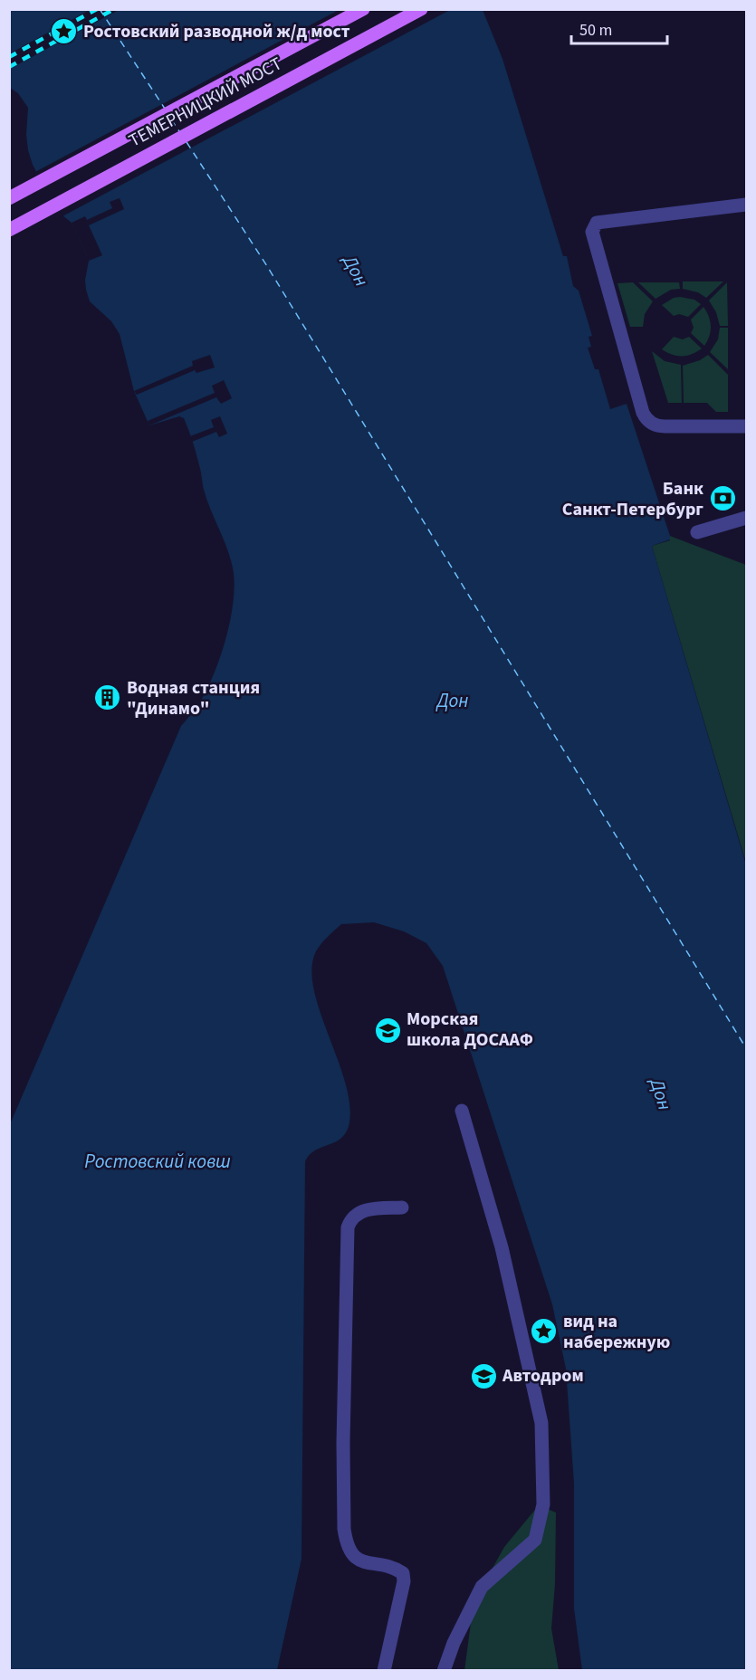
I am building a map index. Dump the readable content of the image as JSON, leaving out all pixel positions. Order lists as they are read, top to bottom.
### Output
{
  "streets": {
    "main road": ["ТЕМЕРНИЦКИЙ МОСТ"]
  },
  "water": ["Дон", "Ростовский ковш"],
  "places": {
    "place": ["Ростовский разводной ж/д мост", "вид на набережную"],
    "bank": ["Банк Санкт-Петербург"],
    "building": ["Водная станция \"Динамо\""],
    "school or university": ["Морская школа ДОСААФ", "Автодром"]
  },
  "scale_bar": "50 m"
}
